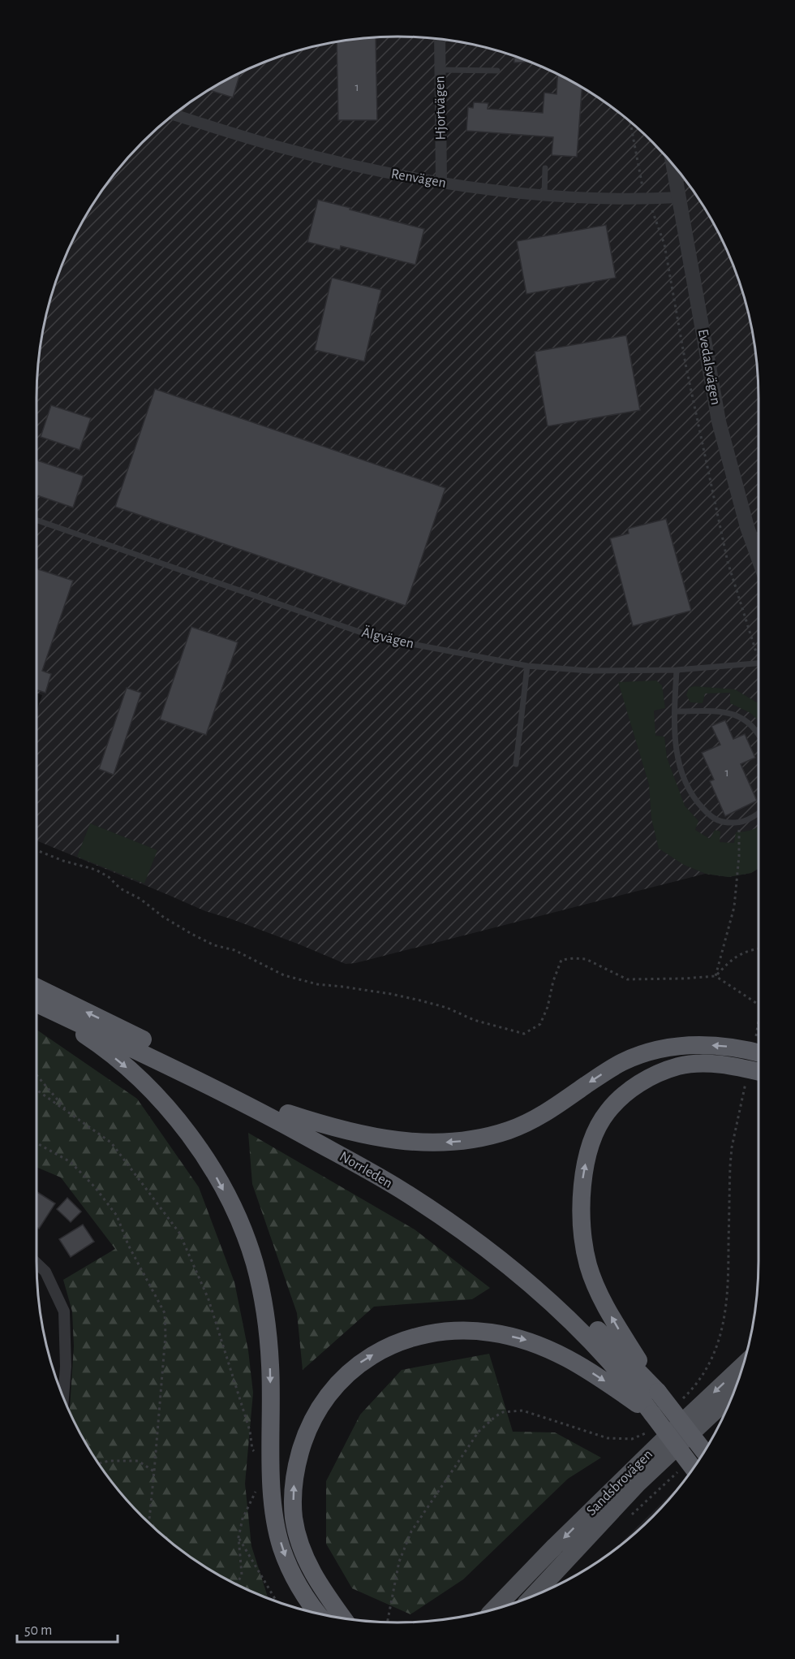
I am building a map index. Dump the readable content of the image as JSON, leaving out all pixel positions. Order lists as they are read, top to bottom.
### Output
{
  "streets": {
    "highway": ["Norrleden"],
    "main road": ["Sandsbrovägen"],
    "street": ["Hjortvägen", "Renvägen", "Evedalsvägen"],
    "lane": ["Älgvägen"]
  },
  "crossings": [
    ["Hjortvägen", "Renvägen"],
    ["Renvägen", "Evedalsvägen"]
  ],
  "house_numbers": ["1", "1"],
  "scale_bar": "50 m"
}
